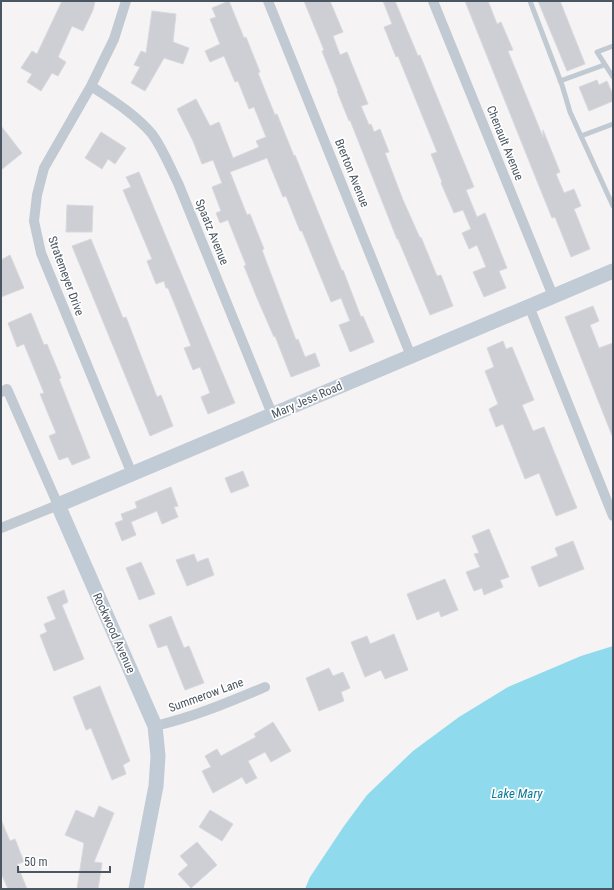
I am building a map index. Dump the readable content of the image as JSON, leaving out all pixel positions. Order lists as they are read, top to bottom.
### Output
{
  "streets": {
    "street": [
      "Chenault Avenue",
      "Brerton Avenue",
      "Spaatz Avenue",
      "Stratemeyer Drive",
      "Mary Jess Road",
      "Rockwood Avenue",
      "Summerow Lane"
    ]
  },
  "crossings": [
    ["Chenault Avenue", "Mary Jess Road"],
    ["Brerton Avenue", "Mary Jess Road"],
    ["Spaatz Avenue", "Stratemeyer Drive"],
    ["Spaatz Avenue", "Mary Jess Road"],
    ["Stratemeyer Drive", "Mary Jess Road"],
    ["Mary Jess Road", "Rockwood Avenue"],
    ["Rockwood Avenue", "Summerow Lane"]
  ],
  "water": ["Lake Mary"],
  "scale_bar": "50 m"
}
